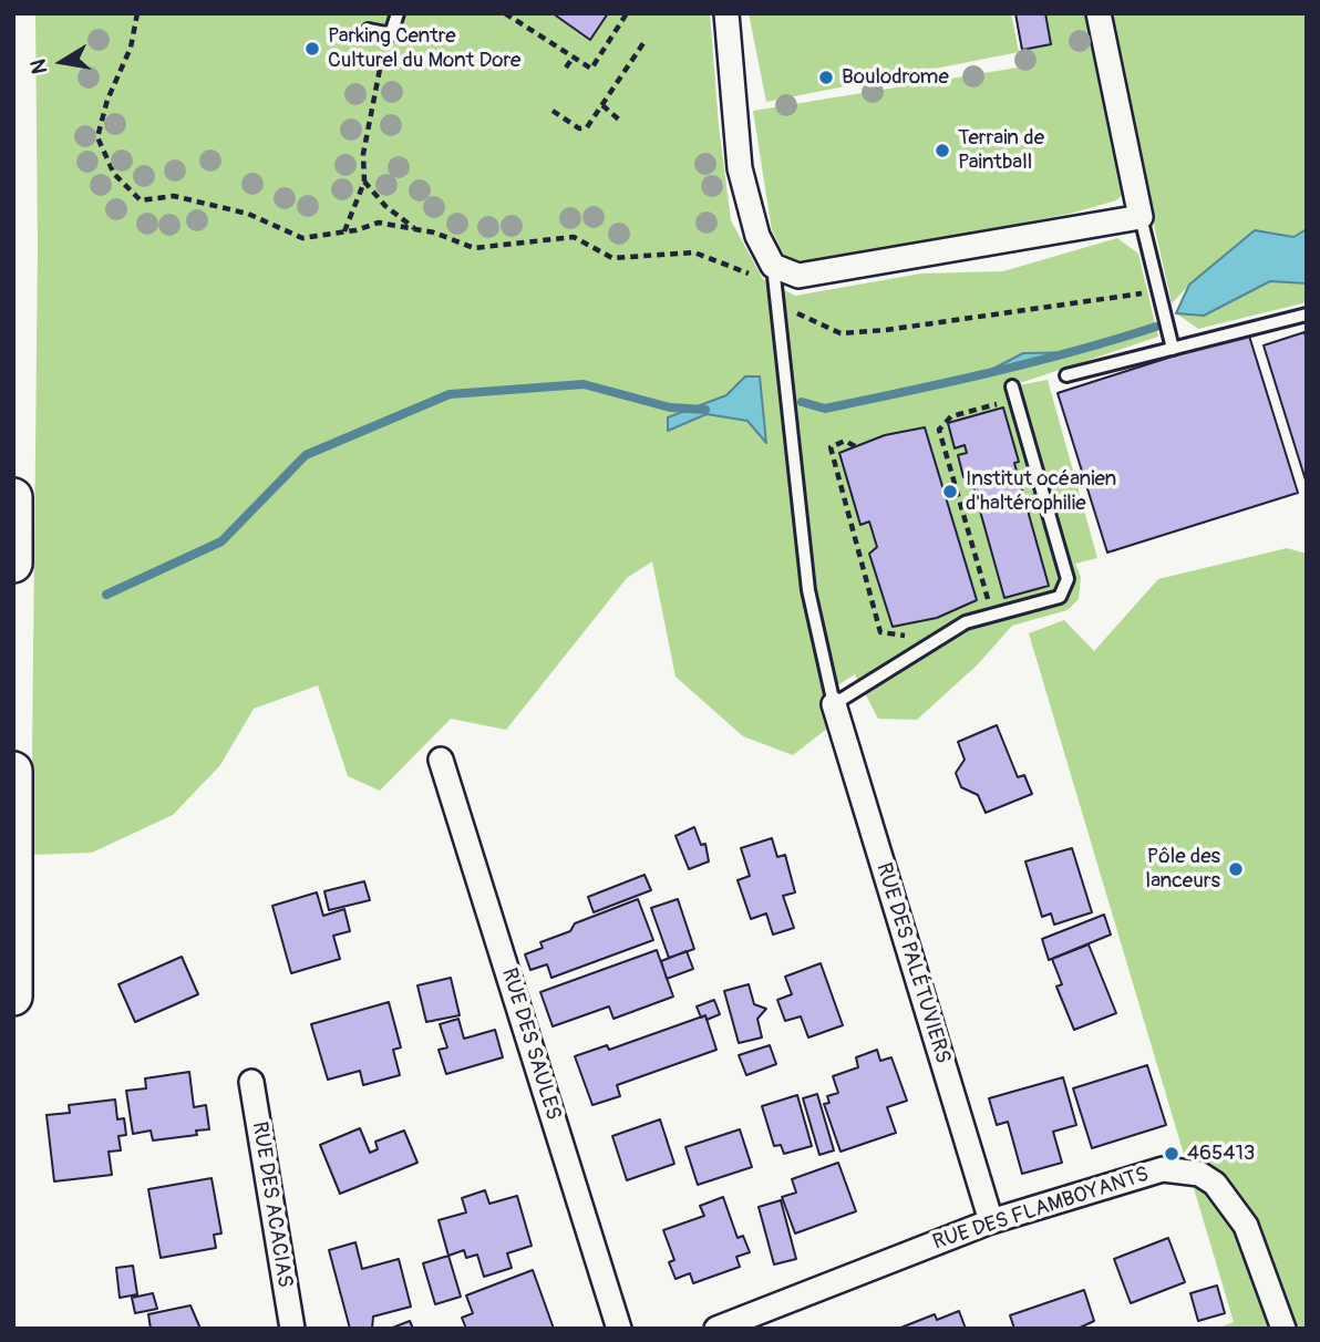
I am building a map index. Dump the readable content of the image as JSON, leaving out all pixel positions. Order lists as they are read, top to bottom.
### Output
{
  "streets": {
    "street": [
      "RUE DES PALÉTUVIERS",
      "RUE DES SAULES",
      "RUE DES ACACIAS",
      "RUE DES FLAMBOYANTS"
    ]
  },
  "crossings": [
    ["RUE DES PALÉTUVIERS", "RUE DES FLAMBOYANTS"]
  ],
  "places": [
    "Parking Centre Culturel du Mont Dore",
    "Boulodrome",
    "Terrain de Paintball",
    "Institut océanien d'haltérophilie",
    "Pôle des lanceurs",
    "465413"
  ],
  "north": "left"
}
